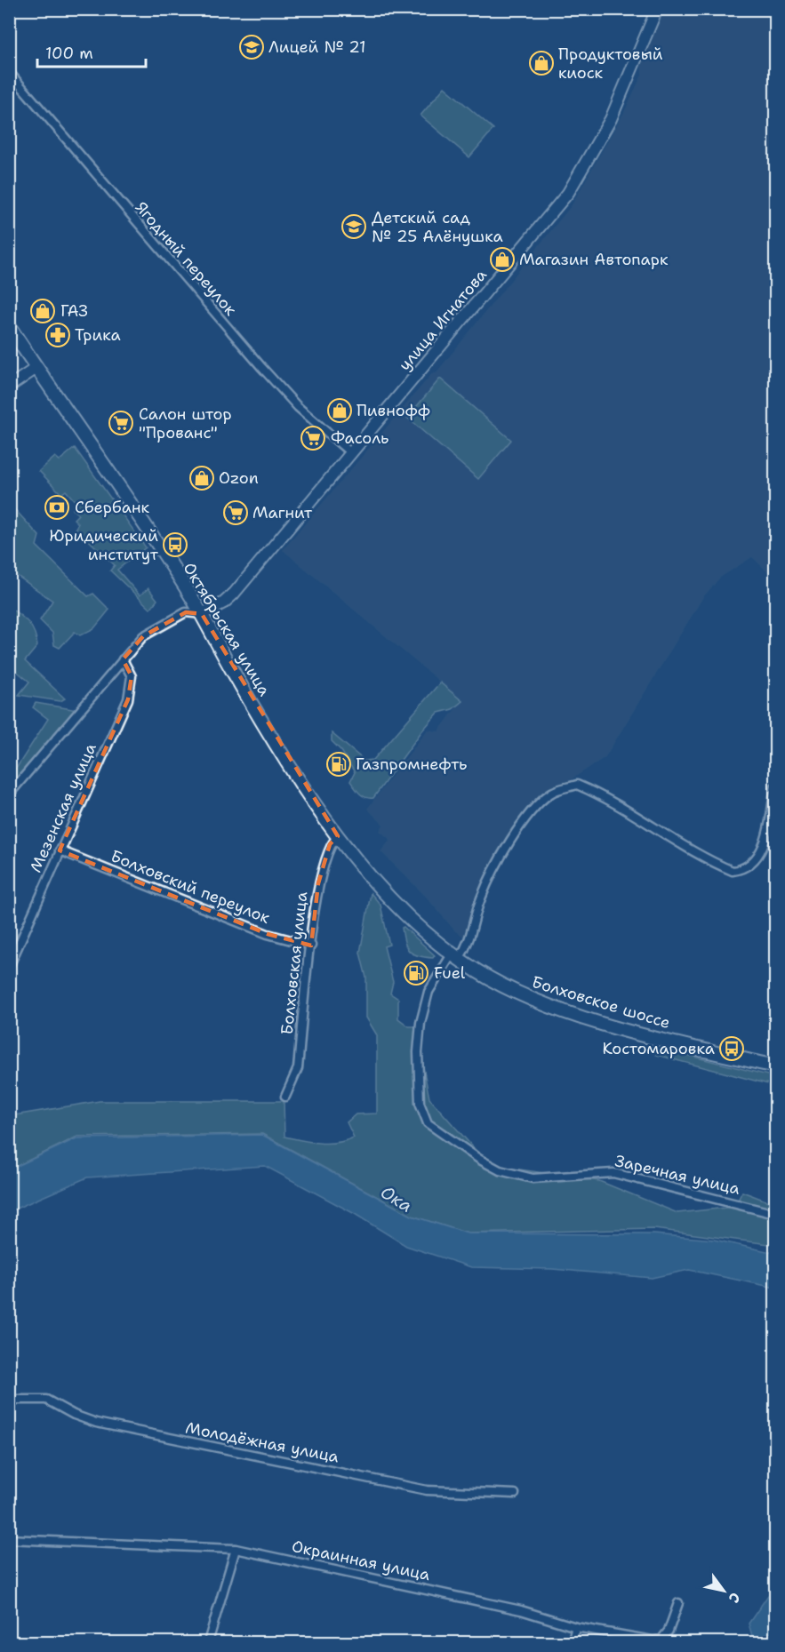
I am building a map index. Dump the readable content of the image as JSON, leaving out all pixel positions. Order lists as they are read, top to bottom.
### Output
{
  "streets": {
    "main road": ["улица Игнатова", "Октябрьская улица", "Болховское шоссе"],
    "street": [
      "Ягодный переулок",
      "Мезенская улица",
      "Болховский переулок",
      "Болховская улица",
      "Заречная улица",
      "Молодёжная улица",
      "Окраинная улица"
    ]
  },
  "crossings": [
    ["Ягодный переулок", "улица Игнатова"],
    ["улица Игнатова", "Октябрьская улица"],
    ["Октябрьская улица", "Болховская улица"],
    ["Октябрьская улица", "Болховское шоссе"],
    ["Мезенская улица", "Болховский переулок"],
    ["Болховский переулок", "Болховская улица"],
    ["Болховское шоссе", "Заречная улица"]
  ],
  "water": ["Ока"],
  "places": {
    "school or university": ["Лицей № 21", "Детский сад № 25 Алёнушка"],
    "shop": [
      "Продуктовый киоск",
      "Магазин Автопарк",
      "ГАЗ",
      "Пивнофф",
      "Ozon"
    ],
    "pharmacy": ["Трика"],
    "supermarket": ["Салон штор \"Прованс\"", "Фасоль", "Магнит"],
    "bank": ["Сбербанк"],
    "bus stop": ["Юридический институт", "Костомаровка"],
    "fuel station": ["Газпромнефть", "Fuel"]
  },
  "scale_bar": "100 m",
  "north": "bottom right"
}
